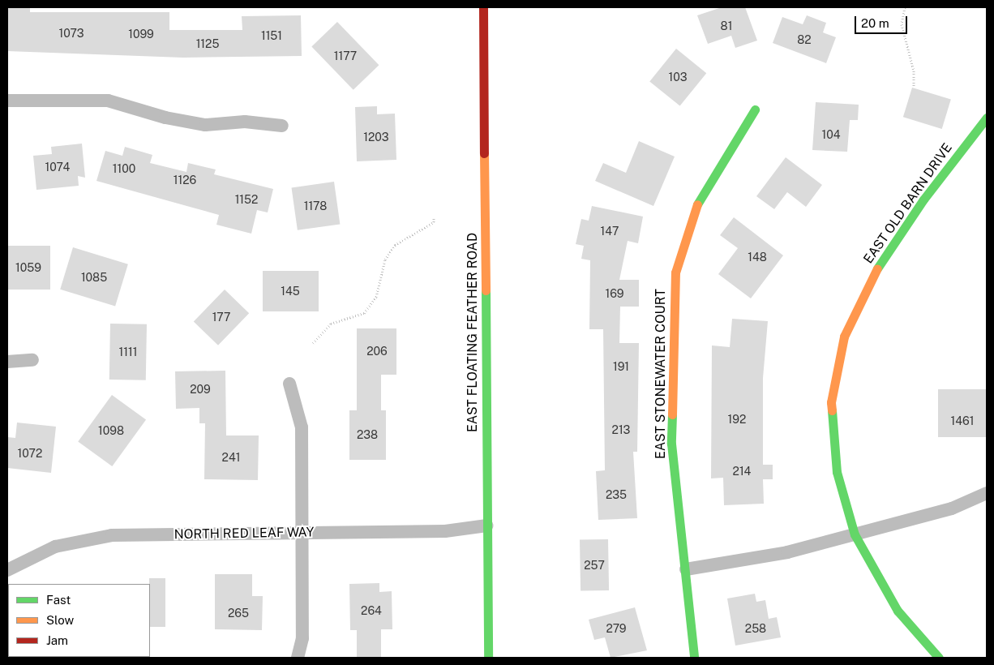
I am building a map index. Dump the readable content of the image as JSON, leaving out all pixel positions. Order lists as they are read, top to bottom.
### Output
{
  "streets": {
    "street": [
      "EAST OLD BARN DRIVE",
      "EAST FLOATING FEATHER ROAD",
      "EAST STONEWATER COURT",
      "NORTH RED LEAF WAY"
    ]
  },
  "crossings": [
    ["EAST FLOATING FEATHER ROAD", "NORTH RED LEAF WAY"]
  ],
  "house_numbers": [
    "81",
    "1073",
    "1099",
    "1151",
    "82",
    "1125",
    "1177",
    "103",
    "104",
    "1203",
    "1074",
    "1100",
    "1126",
    "1152",
    "1178",
    "147",
    "148",
    "1059",
    "1085",
    "145",
    "169",
    "177",
    "206",
    "1111",
    "191",
    "209",
    "192",
    "1461",
    "213",
    "1098",
    "238",
    "1072",
    "241",
    "214",
    "235",
    "257",
    "264",
    "265",
    "279",
    "258"
  ],
  "legend": ["Fast", "Slow", "Jam"],
  "scale_bar": "20 m"
}
